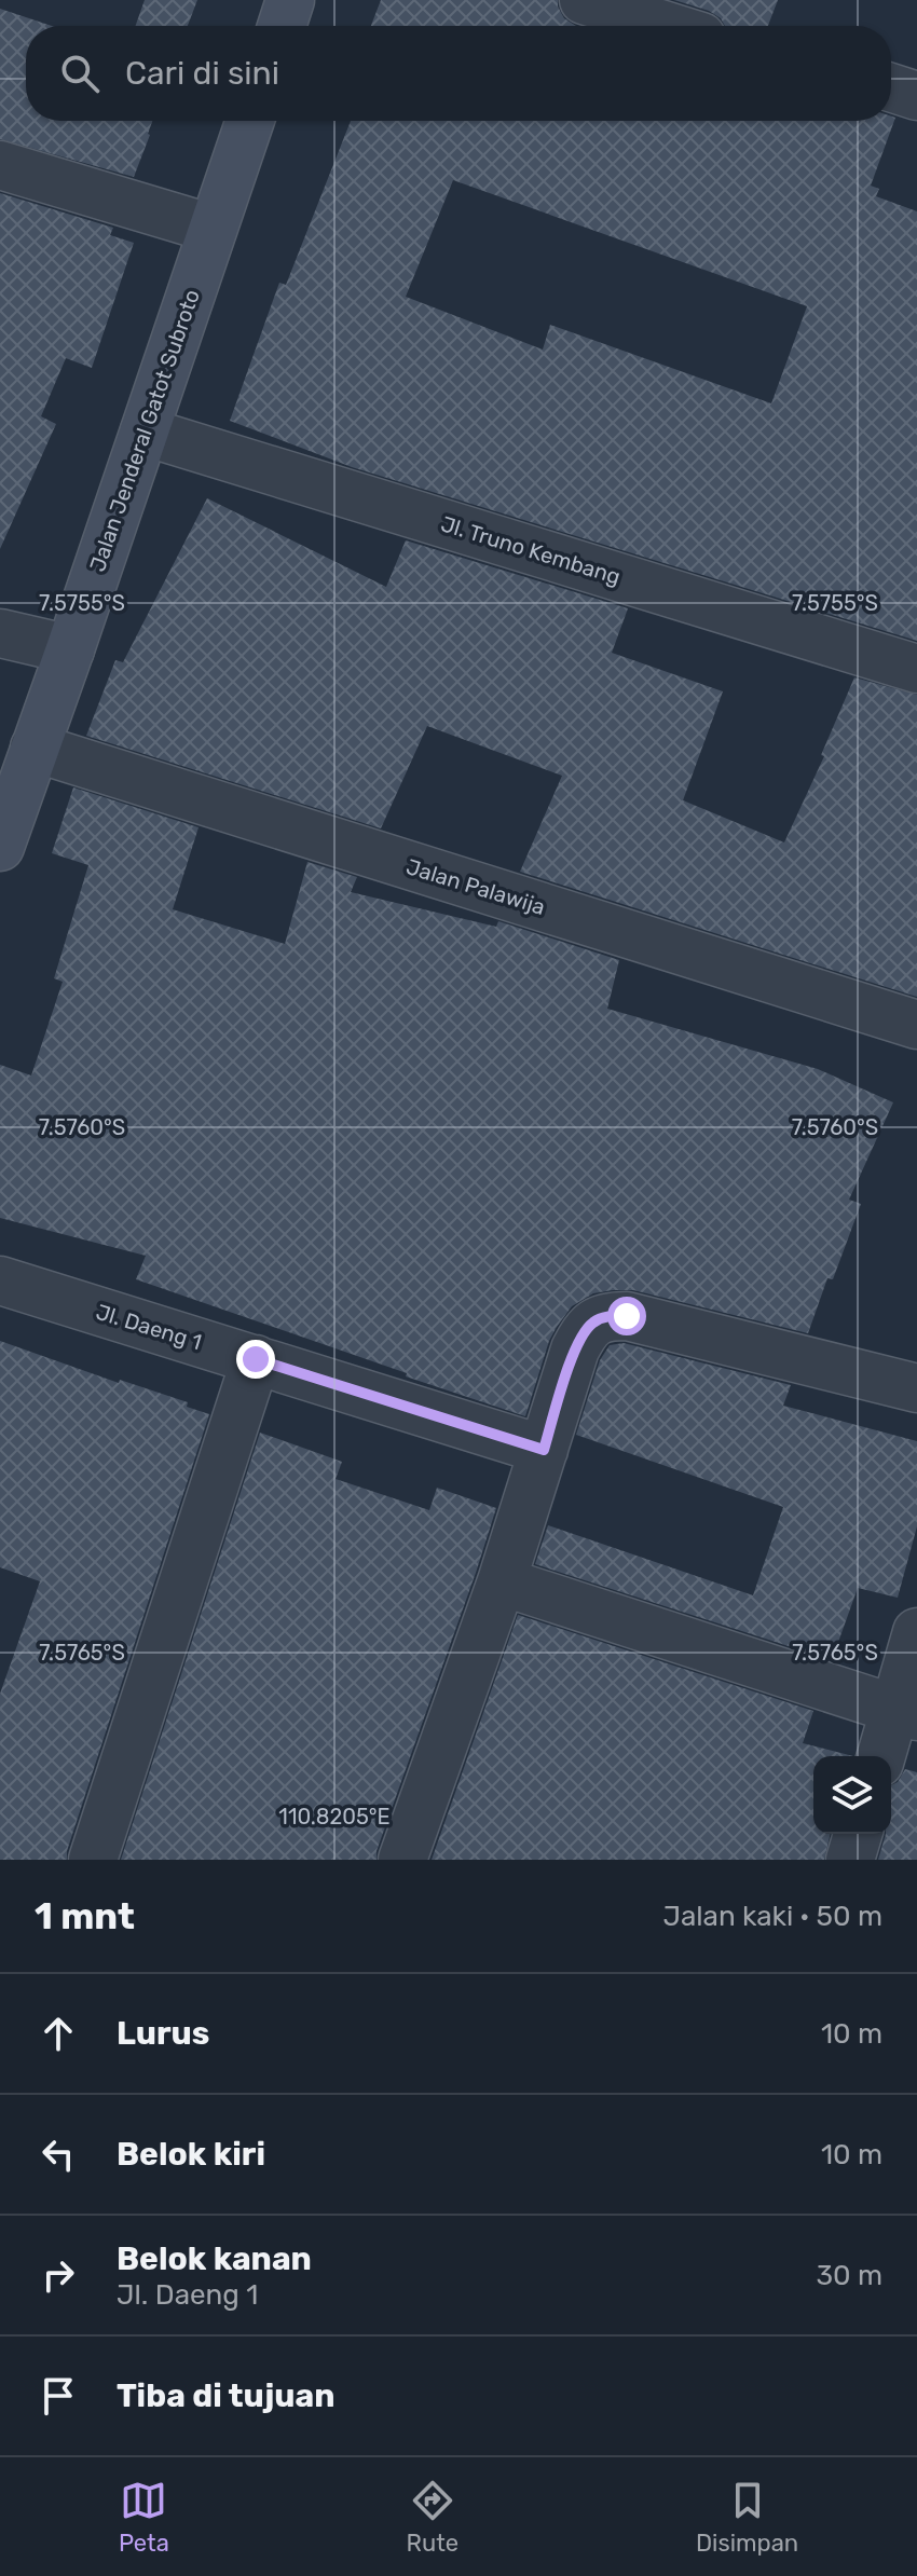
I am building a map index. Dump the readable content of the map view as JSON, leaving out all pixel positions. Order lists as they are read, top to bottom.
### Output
{
  "streets": {
    "main road": ["Jalan Jenderal Gatot Subroto"],
    "street": ["Jl. Truno Kembang", "Jalan Palawija", "Jl. Daeng 1"]
  },
  "crossings": [
    ["Jalan Jenderal Gatot Subroto", "Jl. Truno Kembang"],
    ["Jalan Jenderal Gatot Subroto", "Jalan Palawija"]
  ],
  "page": {
    "search": "Cari di sini",
    "heading": ["1 mnt", "Jalan kaki · 50 m"],
    "list": [
      ["Lurus", "10 m"],
      ["Belok kiri", "10 m"],
      ["Belok kanan", "Jl. Daeng 1", "30 m"],
      "Tiba di tujuan"
    ],
    "nav": ["Peta", "Rute", "Disimpan"]
  },
  "coordinates": [
    "7.5755°S",
    "7.5760°S",
    "7.5765°S",
    "110.8205°E"
  ]
}
